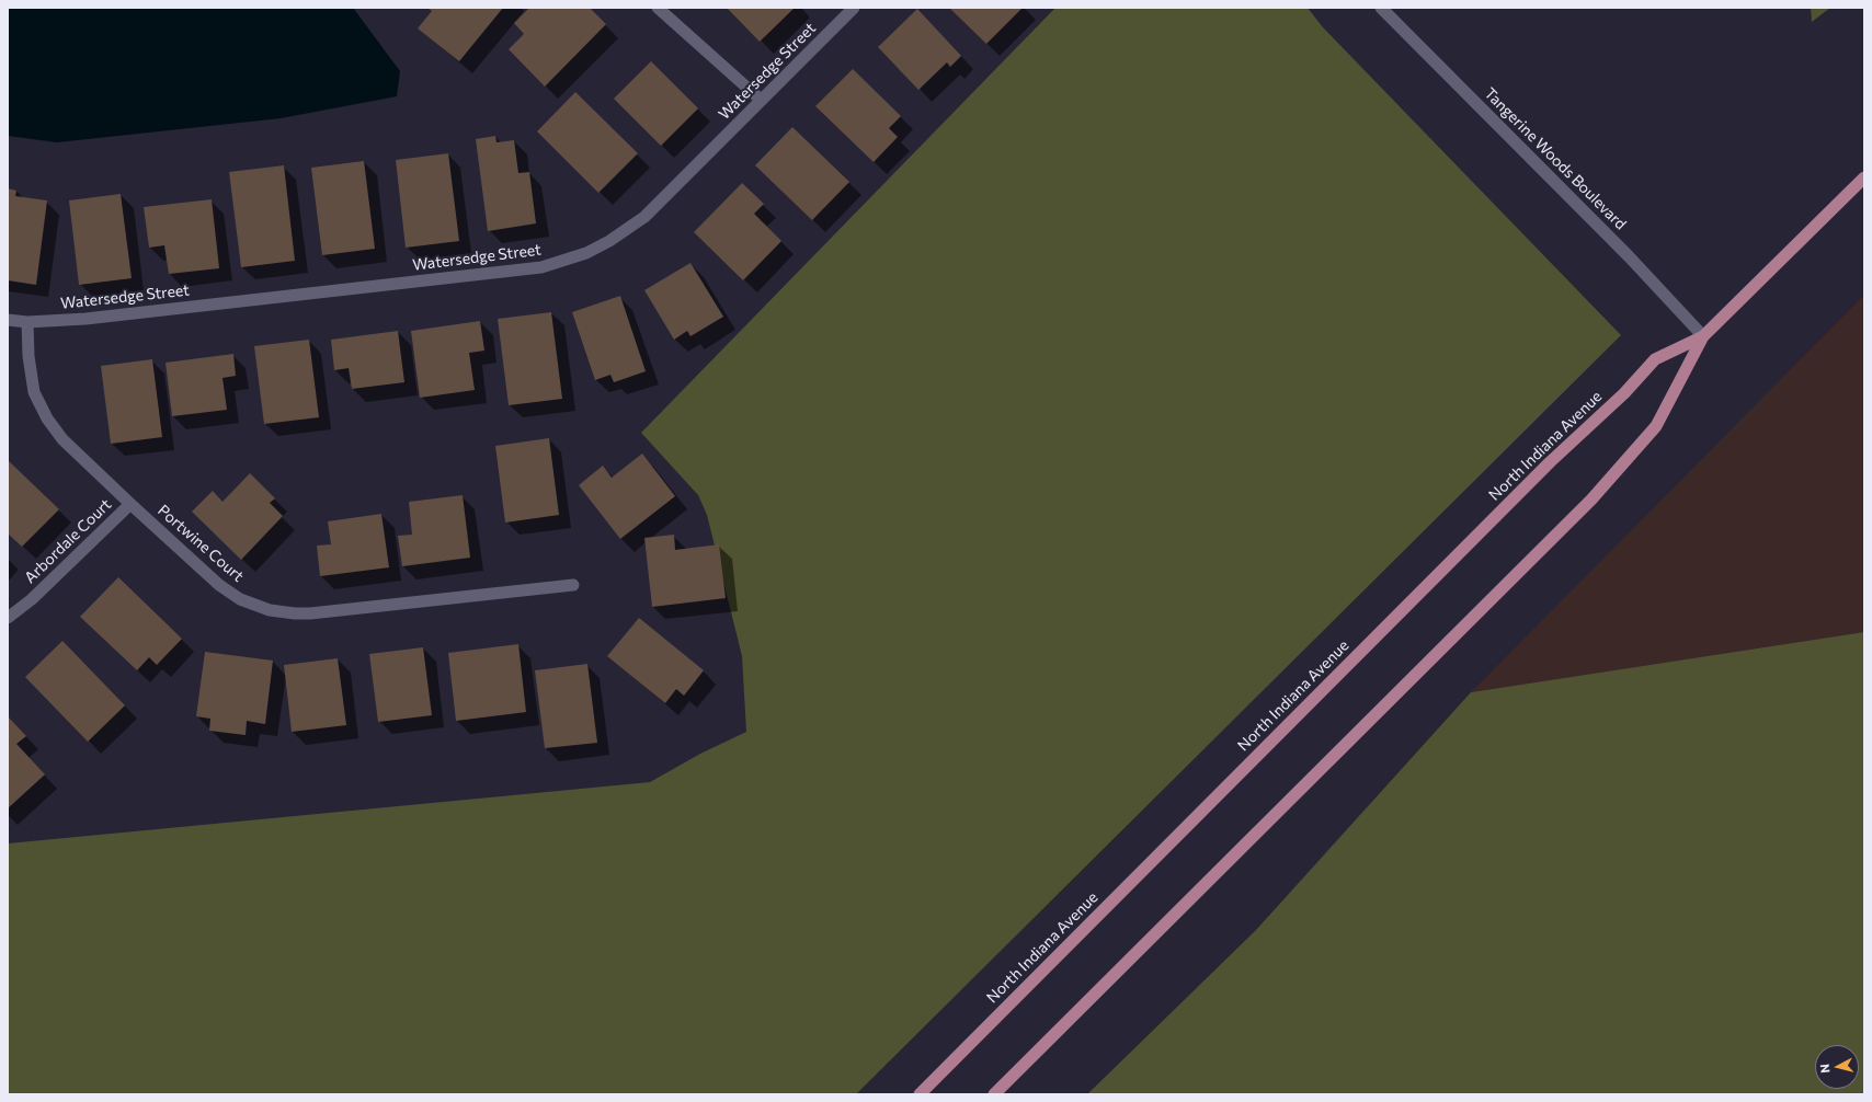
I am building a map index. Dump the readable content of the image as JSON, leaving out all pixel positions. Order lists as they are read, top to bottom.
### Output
{
  "streets": {
    "main road": ["North Indiana Avenue"],
    "street": [
      "Watersedge Street",
      "Tangerine Woods Boulevard",
      "Arbordale Court",
      "Portwine Court"
    ]
  },
  "crossings": [
    ["Watersedge Street", "Portwine Court"],
    ["Tangerine Woods Boulevard", "North Indiana Avenue"],
    ["Arbordale Court", "Portwine Court"]
  ],
  "north": "left"
}
